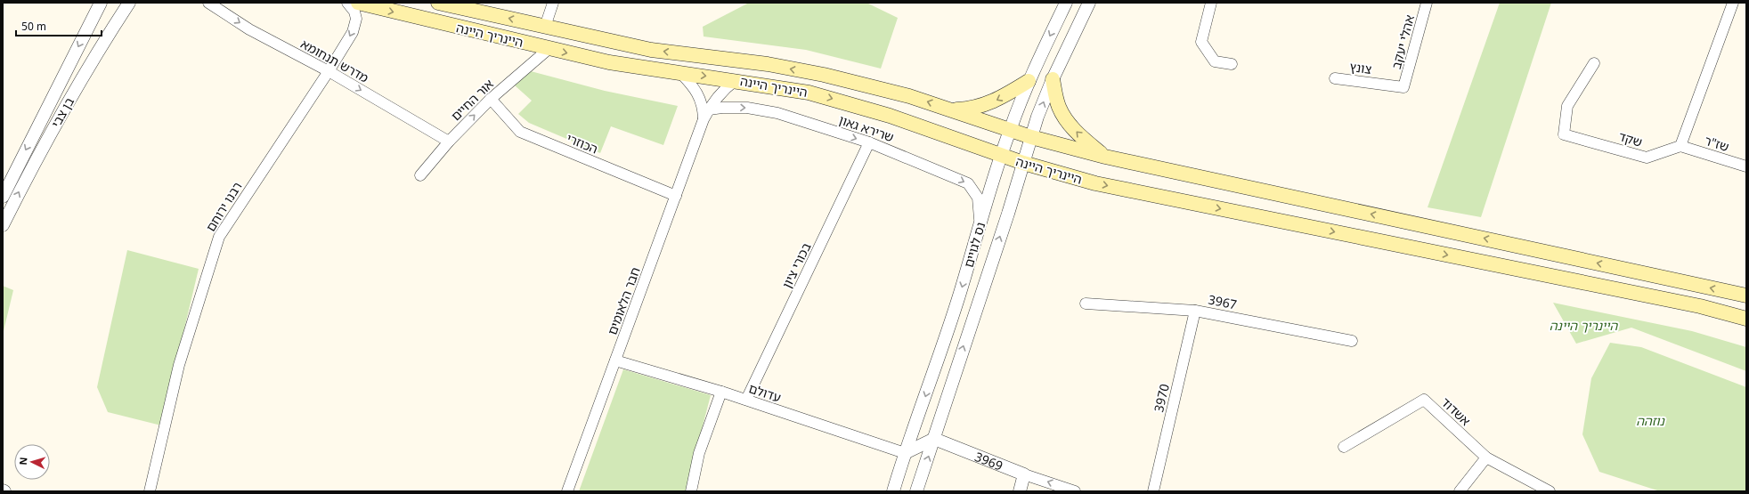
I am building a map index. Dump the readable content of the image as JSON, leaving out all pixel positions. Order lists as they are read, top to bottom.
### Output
{
  "streets": {
    "main road": ["היינריך היינה"],
    "street": [
      "אהלי יעקב",
      "מדרש תנחומא",
      "צונץ",
      "אור החיים",
      "בן צבי",
      "שרירא גאון",
      "שקד",
      "הכוזרי",
      "שז\"ר",
      "רבנו ירוחם",
      "נס לגויים",
      "בכורי ציון",
      "חבר הלאומים",
      "3967",
      "עדולם",
      "3970",
      "אשדוד",
      "3969"
    ]
  },
  "crossings": [
    ["היינריך היינה", "אור החיים"],
    ["היינריך היינה", "נס לגויים"],
    ["היינריך היינה", "חבר הלאומים"],
    ["אהלי יעקב", "צונץ"],
    ["מדרש תנחומא", "אור החיים"],
    ["מדרש תנחומא", "רבנו ירוחם"],
    ["אור החיים", "הכוזרי"],
    ["שרירא גאון", "נס לגויים"],
    ["שרירא גאון", "בכורי ציון"],
    ["שרירא גאון", "חבר הלאומים"],
    ["שקד", "שז\"ר"],
    ["הכוזרי", "חבר הלאומים"],
    ["נס לגויים", "עדולם"],
    ["נס לגויים", "3969"],
    ["בכורי ציון", "עדולם"],
    ["חבר הלאומים", "עדולם"],
    ["3967", "3970"]
  ],
  "one_way": ["מדרש תנחומא", "שרירא גאון", "3969"],
  "parks": ["היינריך היינה", "נוזהה"],
  "scale_bar": "50 m",
  "north": "left"
}
